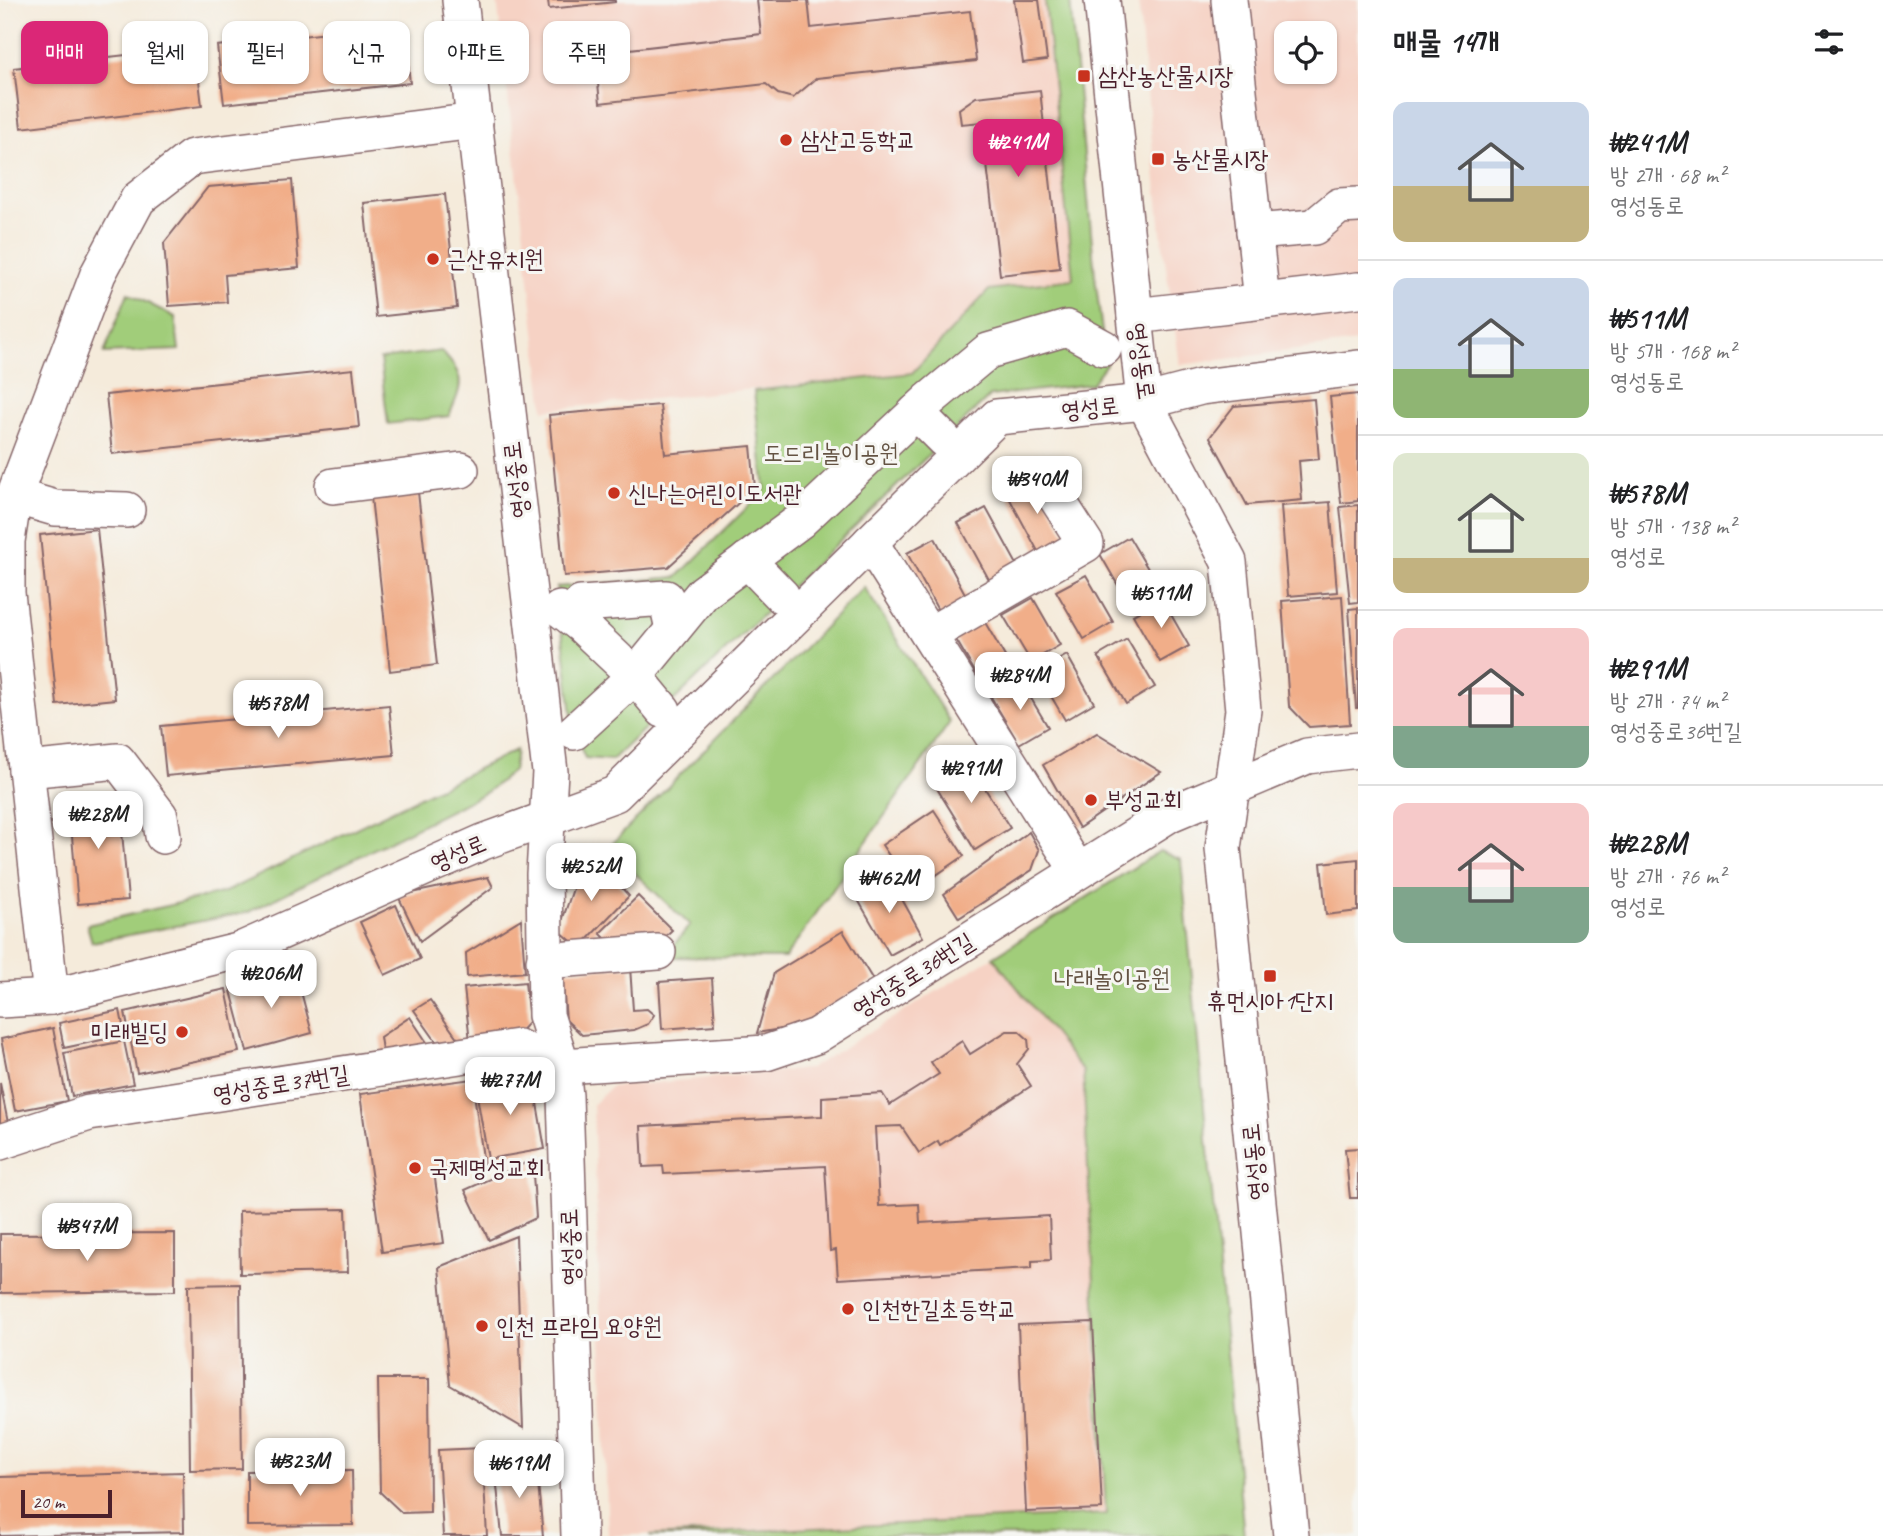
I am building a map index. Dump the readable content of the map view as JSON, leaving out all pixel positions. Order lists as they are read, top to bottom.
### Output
{
  "streets": {
    "street": [
      "영성동로",
      "영성로",
      "영성중로",
      "영성중로36번길",
      "영성중로37번길"
    ]
  },
  "crossings": [
    ["영성동로", "영성로"],
    ["영성동로", "영성중로36번길"],
    ["영성로", "영성중로"],
    ["영성중로", "영성중로36번길"],
    ["영성중로", "영성중로37번길"],
    ["영성중로36번길", "영성중로37번길"]
  ],
  "parks": ["도드리놀이공원", "나래놀이공원"],
  "places": {
    "transit": ["삼산농산물시장", "농산물시장", "휴먼시아1단지"],
    "other": [
      "삼산고등학교",
      "근산유치원",
      "신나는어린이도서관",
      "부성교회",
      "미래빌딩",
      "국제명성교회",
      "인천한길초등학교",
      "인천 프라임 요양원"
    ]
  },
  "scale_bar": "20 m",
  "page": {
    "heading": "매물 14개",
    "chip": [
      "매매",
      "월세",
      "필터",
      "신규",
      "아파트",
      "주택"
    ],
    "list": [
      {
        "name": "₩241M",
        "note": "방 2개 · 68 m² · 영성동로"
      },
      {
        "name": "₩511M",
        "note": "방 5개 · 168 m² · 영성동로"
      },
      {
        "name": "₩578M",
        "note": "방 5개 · 138 m² · 영성로"
      },
      {
        "name": "₩291M",
        "note": "방 2개 · 74 m² · 영성중로36번길"
      },
      {
        "name": "₩228M",
        "note": "방 2개 · 76 m² · 영성로"
      }
    ],
    "price": [
      "₩241M",
      "₩340M",
      "₩511M",
      "₩284M",
      "₩578M",
      "₩291M",
      "₩228M",
      "₩252M",
      "₩462M",
      "₩206M",
      "₩277M",
      "₩347M",
      "₩323M",
      "₩619M"
    ],
    "scale": "20 m"
  }
}
